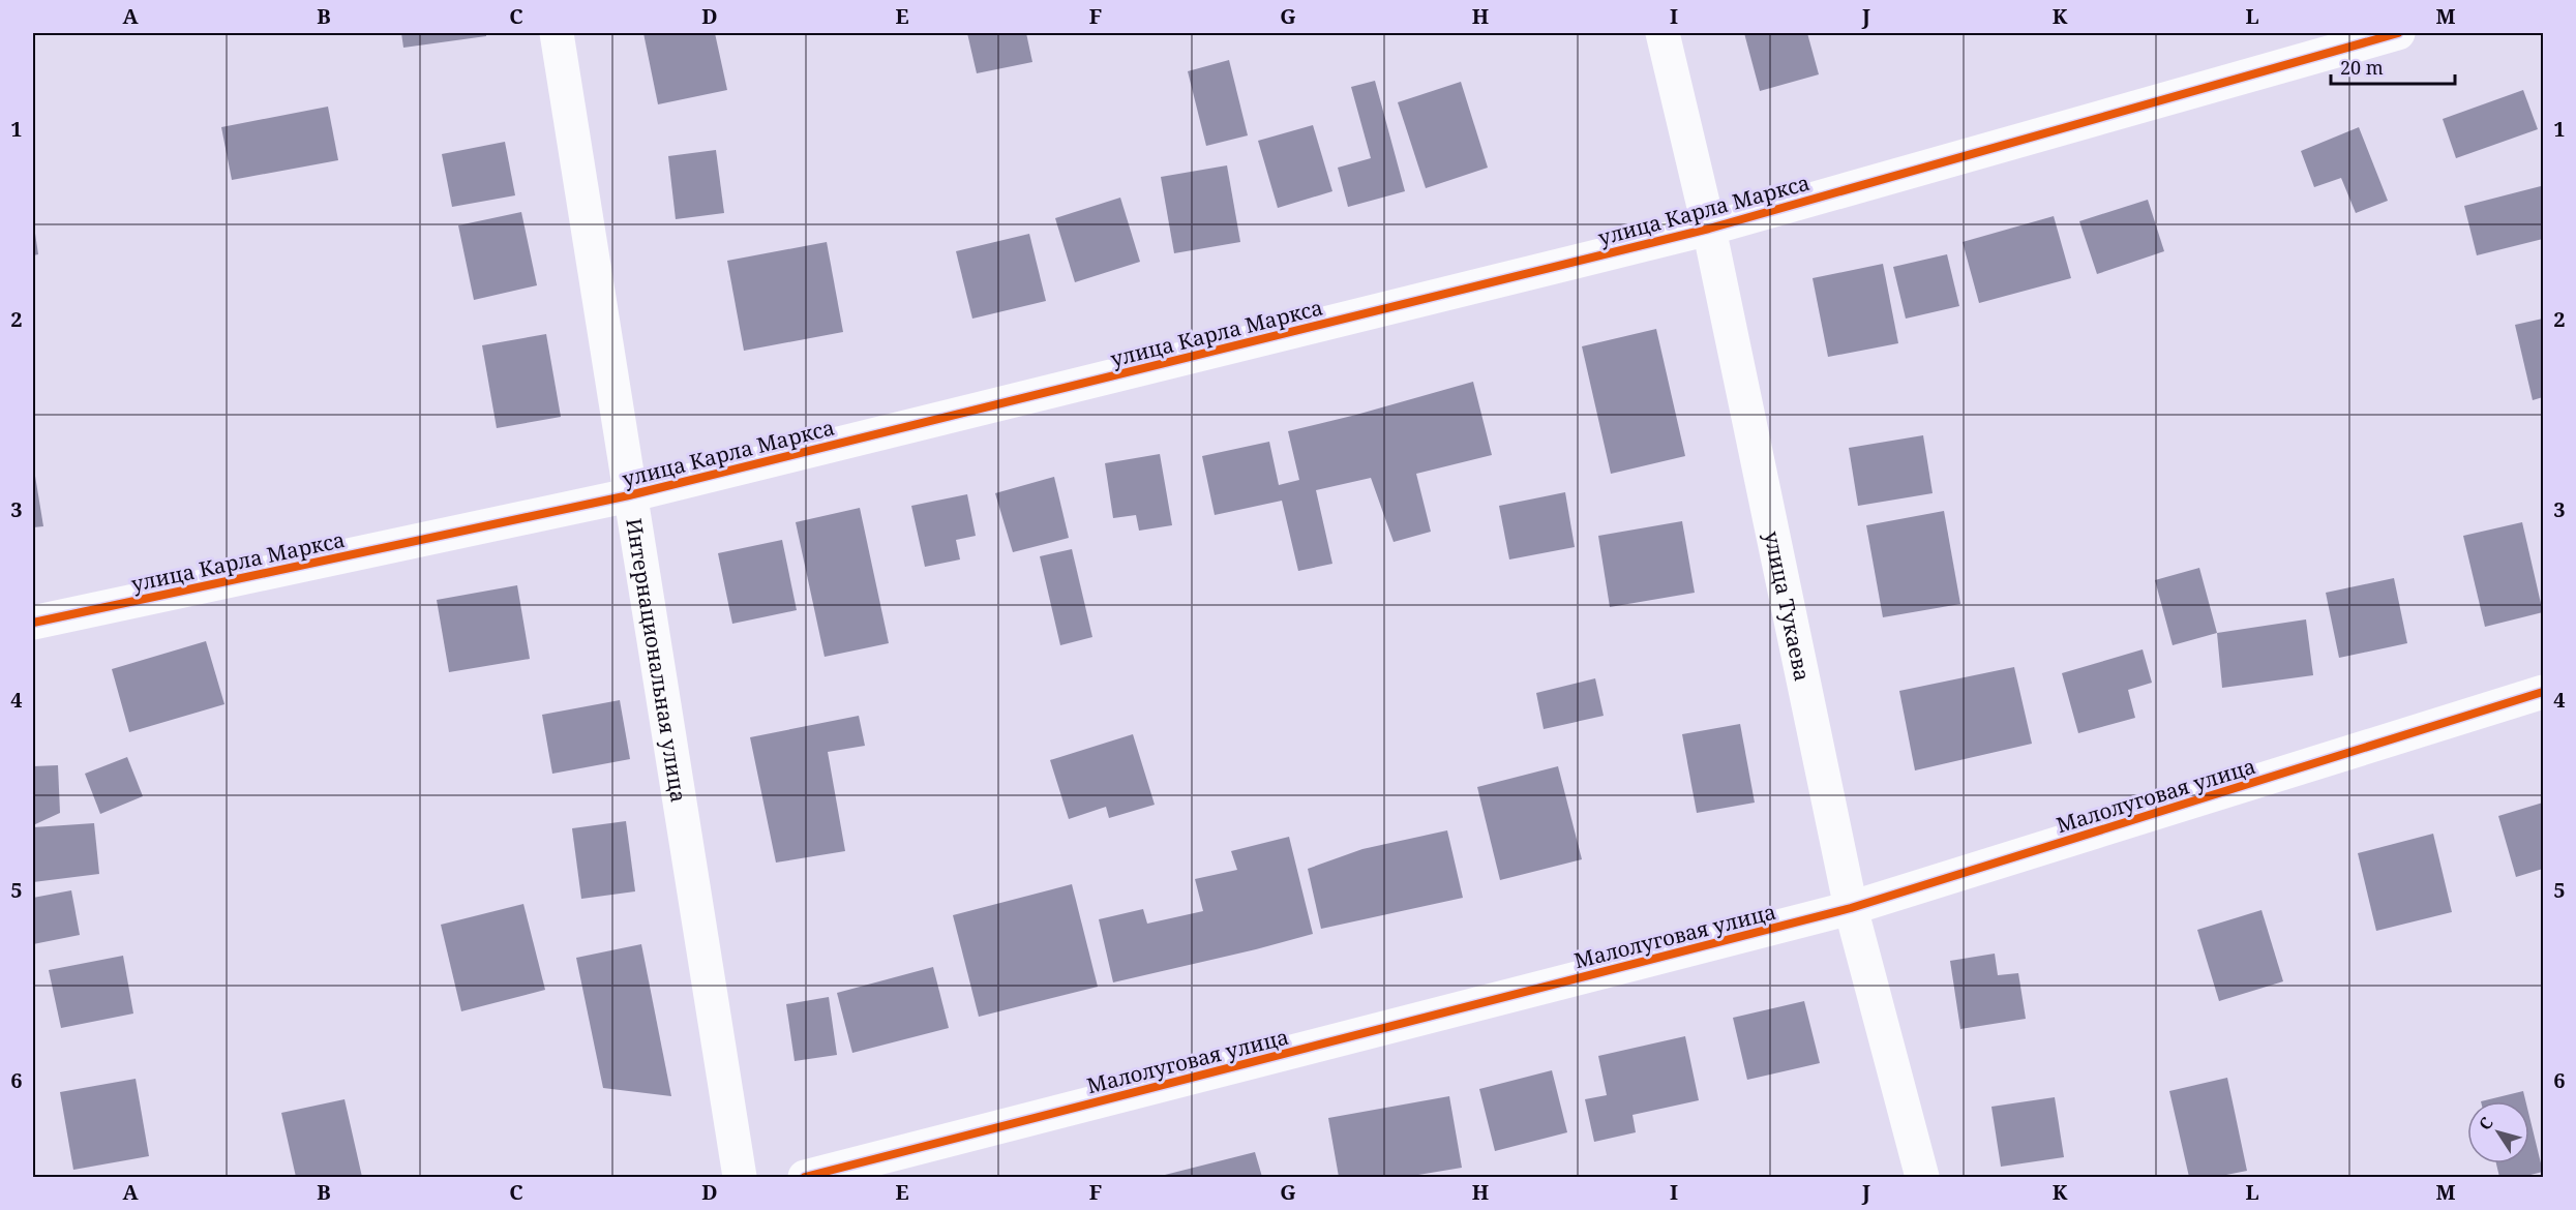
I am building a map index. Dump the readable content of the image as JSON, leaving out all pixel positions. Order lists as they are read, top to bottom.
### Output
{
  "streets": {
    "street": [
      "улица Карла Маркса",
      "улица Тукаева",
      "Интернациональная улица",
      "Малолуговая улица"
    ]
  },
  "crossings": [
    ["улица Карла Маркса", "улица Тукаева"],
    ["улица Карла Маркса", "Интернациональная улица"],
    ["улица Тукаева", "Малолуговая улица"]
  ],
  "scale_bar": "20 m",
  "north": "top left",
  "grid": {
    "columns": [
      "A",
      "B",
      "C",
      "D",
      "E",
      "F",
      "G",
      "H",
      "I",
      "J",
      "K",
      "L",
      "M"
    ],
    "rows": [
      "1",
      "2",
      "3",
      "4",
      "5",
      "6"
    ]
  }
}
